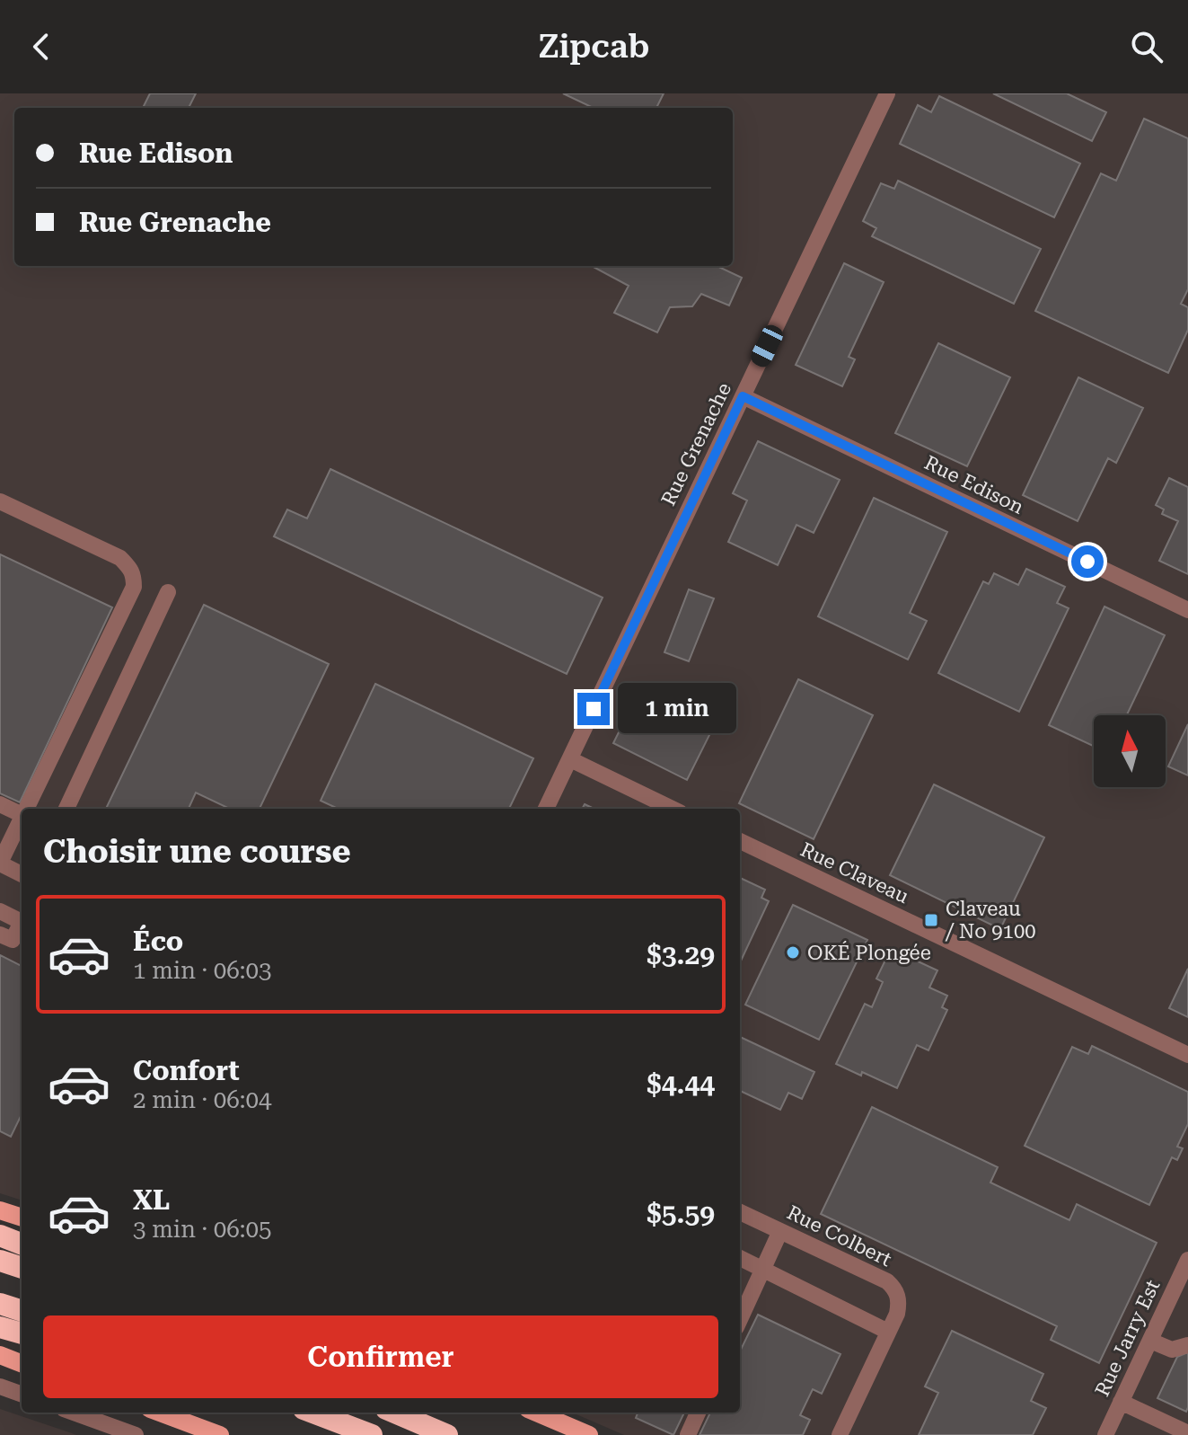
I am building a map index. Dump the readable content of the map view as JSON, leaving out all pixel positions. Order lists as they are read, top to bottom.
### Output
{
  "streets": {
    "street": [
      "Rue Grenache",
      "Rue Edison",
      "Rue Claveau",
      "Rue Colbert",
      "Rue Jarry Est"
    ]
  },
  "crossings": [
    ["Rue Grenache", "Rue Edison"]
  ],
  "places": {
    "transit": ["Claveau / No 9100"],
    "other": ["OKÉ Plongée"]
  },
  "north": "top",
  "page": {
    "header": "Zipcab",
    "banner": ["Rue Edison", "Rue Grenache"],
    "bubble": "1 min",
    "heading": "Choisir une course",
    "list": [
      {
        "name": "Éco",
        "note": "1 min · 06:03",
        "value": "$3.29"
      },
      {
        "name": "Confort",
        "note": "2 min · 06:04",
        "value": "$4.44"
      },
      {
        "name": "XL",
        "note": "3 min · 06:05",
        "value": "$5.59"
      }
    ],
    "buttons": "Confirmer"
  }
}
